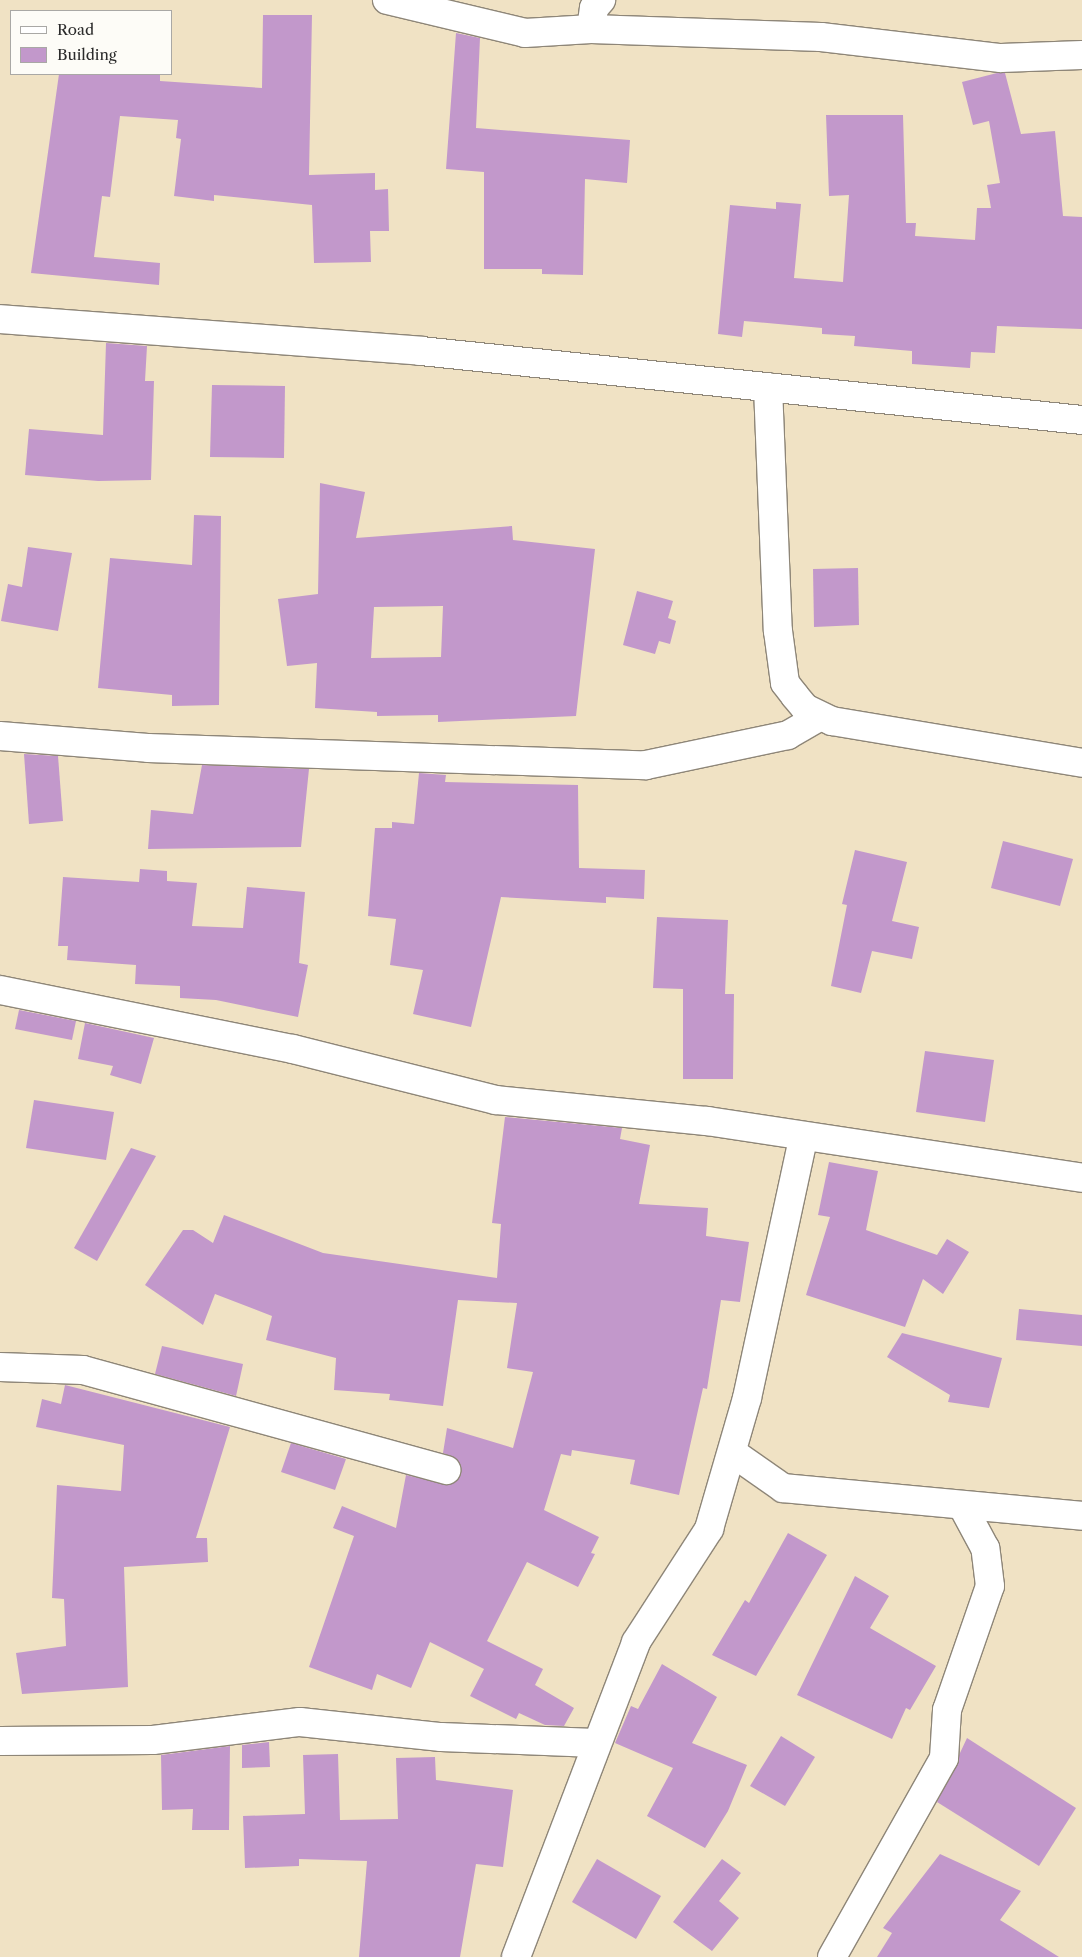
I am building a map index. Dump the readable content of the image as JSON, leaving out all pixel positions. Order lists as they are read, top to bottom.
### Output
{
  "legend": ["Road", "Building"]
}
